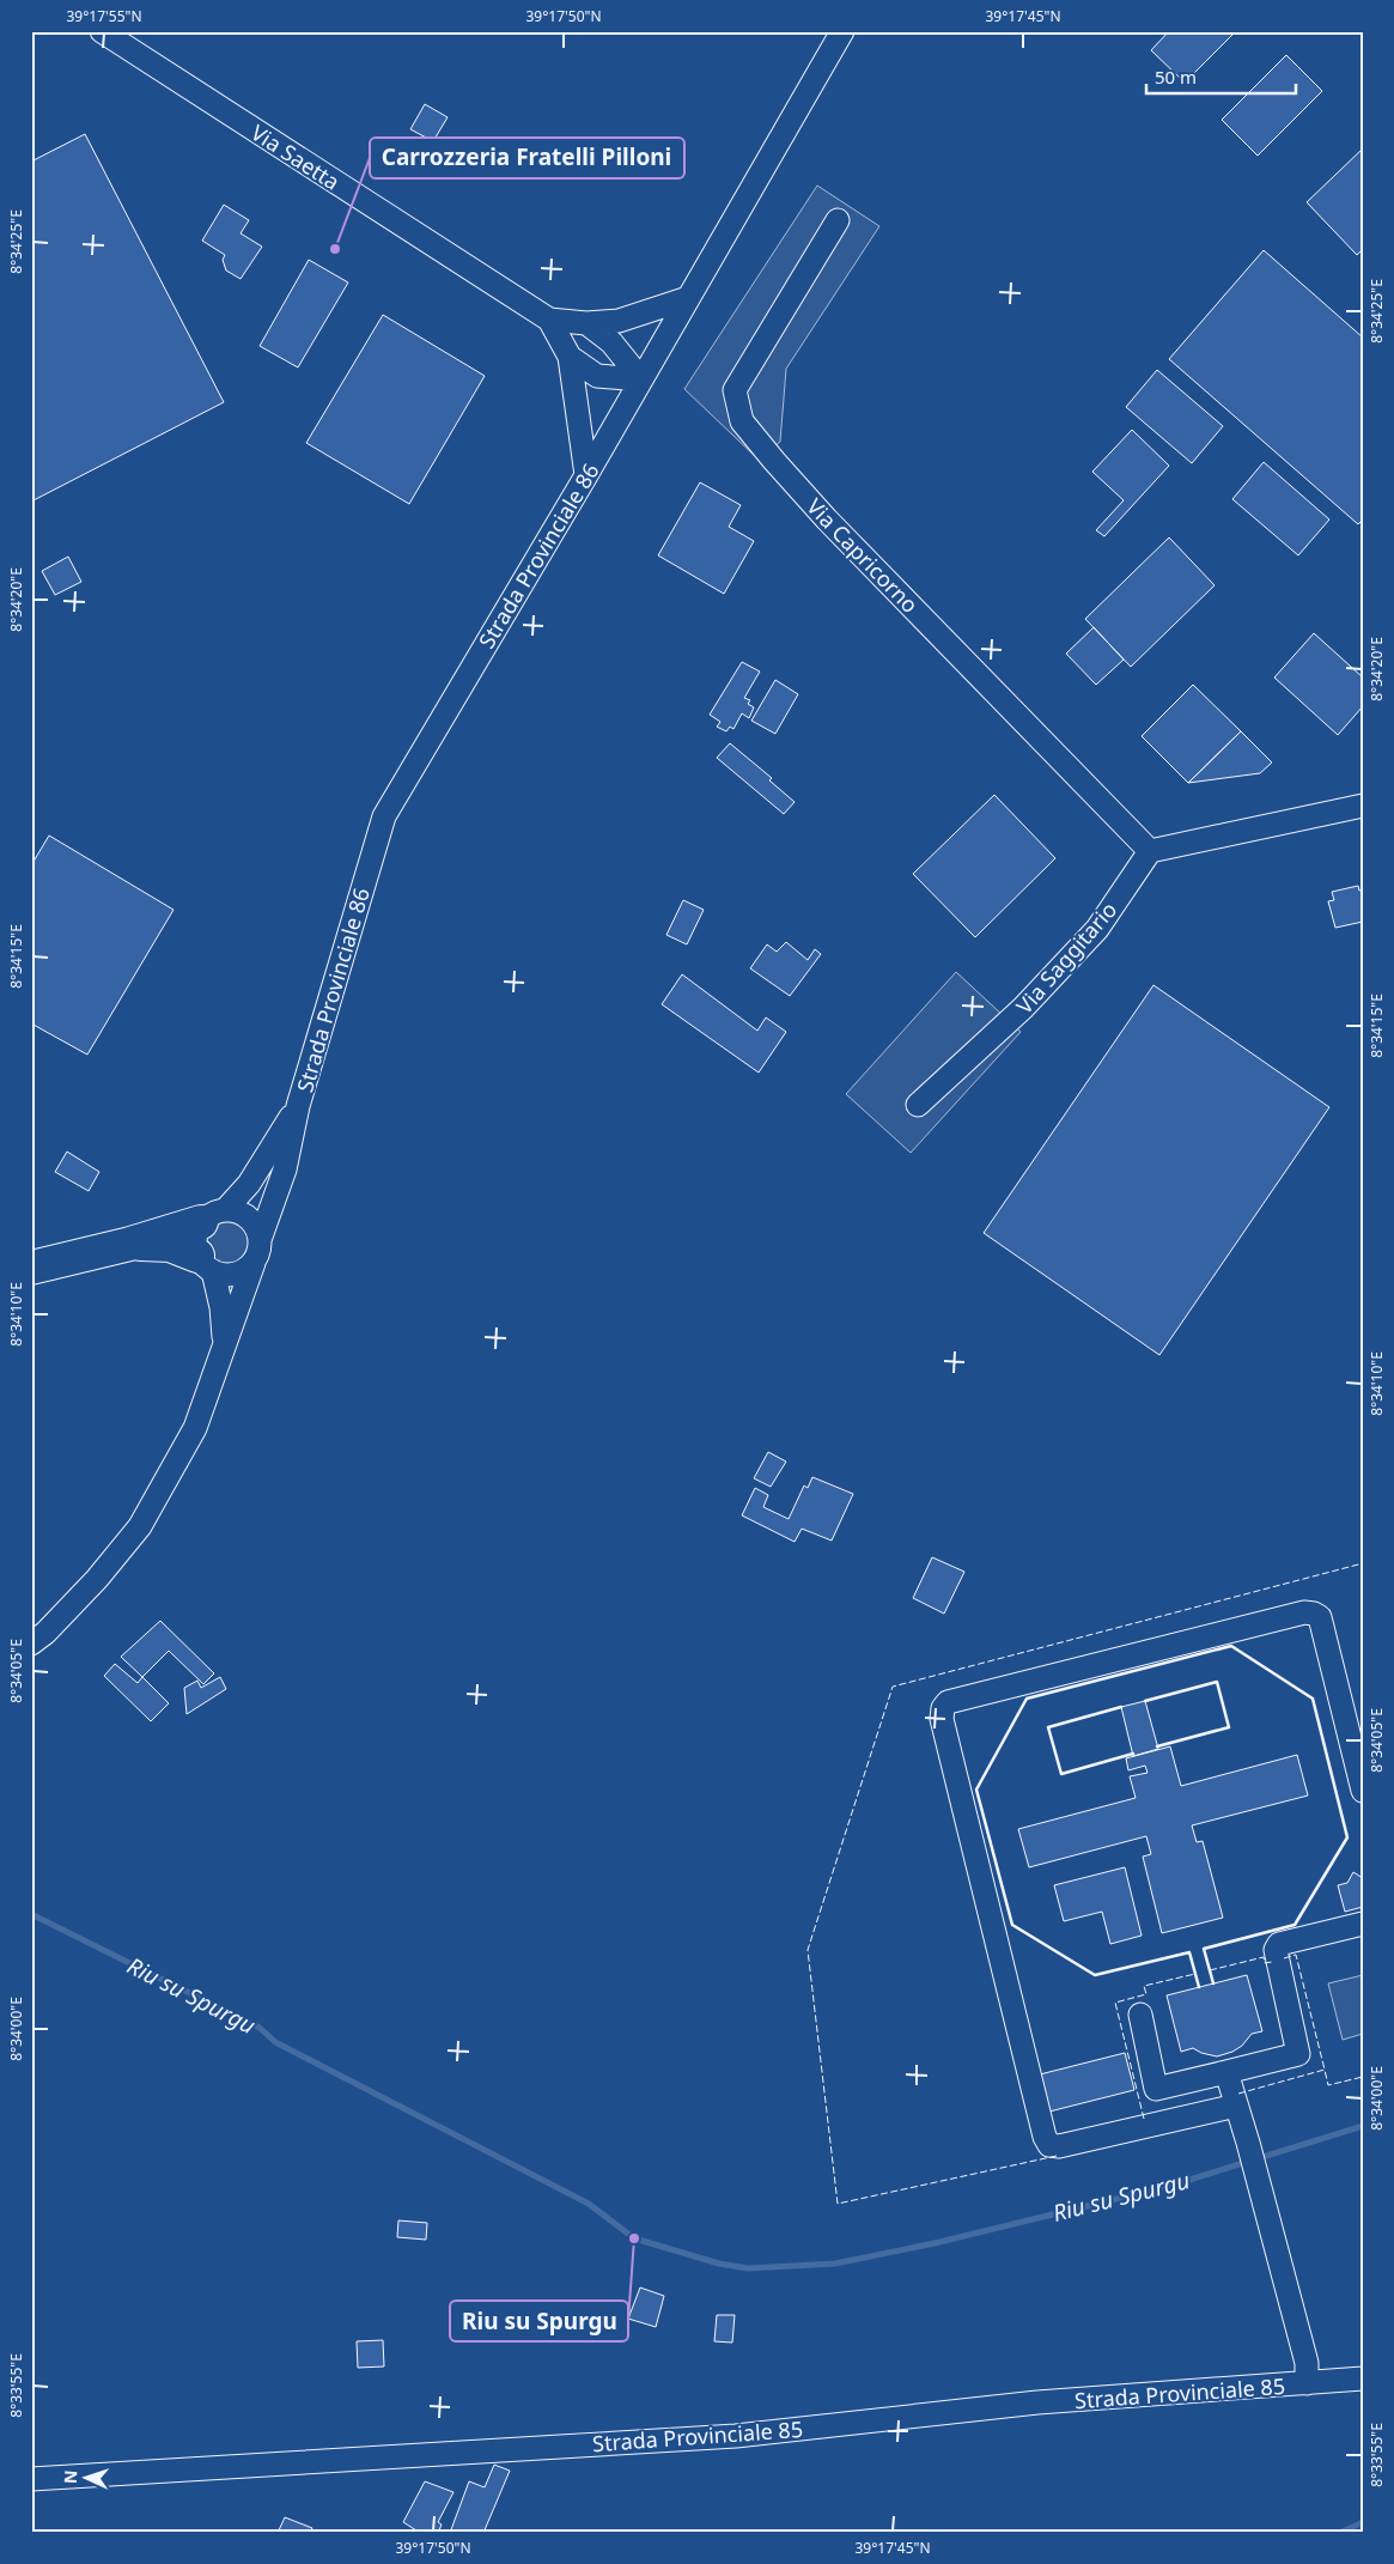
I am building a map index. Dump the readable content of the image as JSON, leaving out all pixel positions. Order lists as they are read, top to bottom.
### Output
{
  "streets": {
    "street": [
      "Via Saetta",
      "Strada Provinciale 86",
      "Via Capricorno",
      "Via Saggitario",
      "Strada Provinciale 85"
    ]
  },
  "crossings": [
    ["Via Saetta", "Strada Provinciale 86"],
    ["Via Capricorno", "Via Saggitario"]
  ],
  "water": ["Riu su Spurgu"],
  "places": ["Carrozzeria Fratelli Pilloni", "Riu su Spurgu"],
  "scale_bar": "50 m",
  "north": "left",
  "coordinates": [
    "39°17'55\"N",
    "39°17'50\"N",
    "39°17'45\"N",
    "8°34'25\"E",
    "8°34'20\"E",
    "8°34'15\"E",
    "8°34'10\"E",
    "8°34'05\"E",
    "8°34'00\"E",
    "8°33'55\"E"
  ]
}
